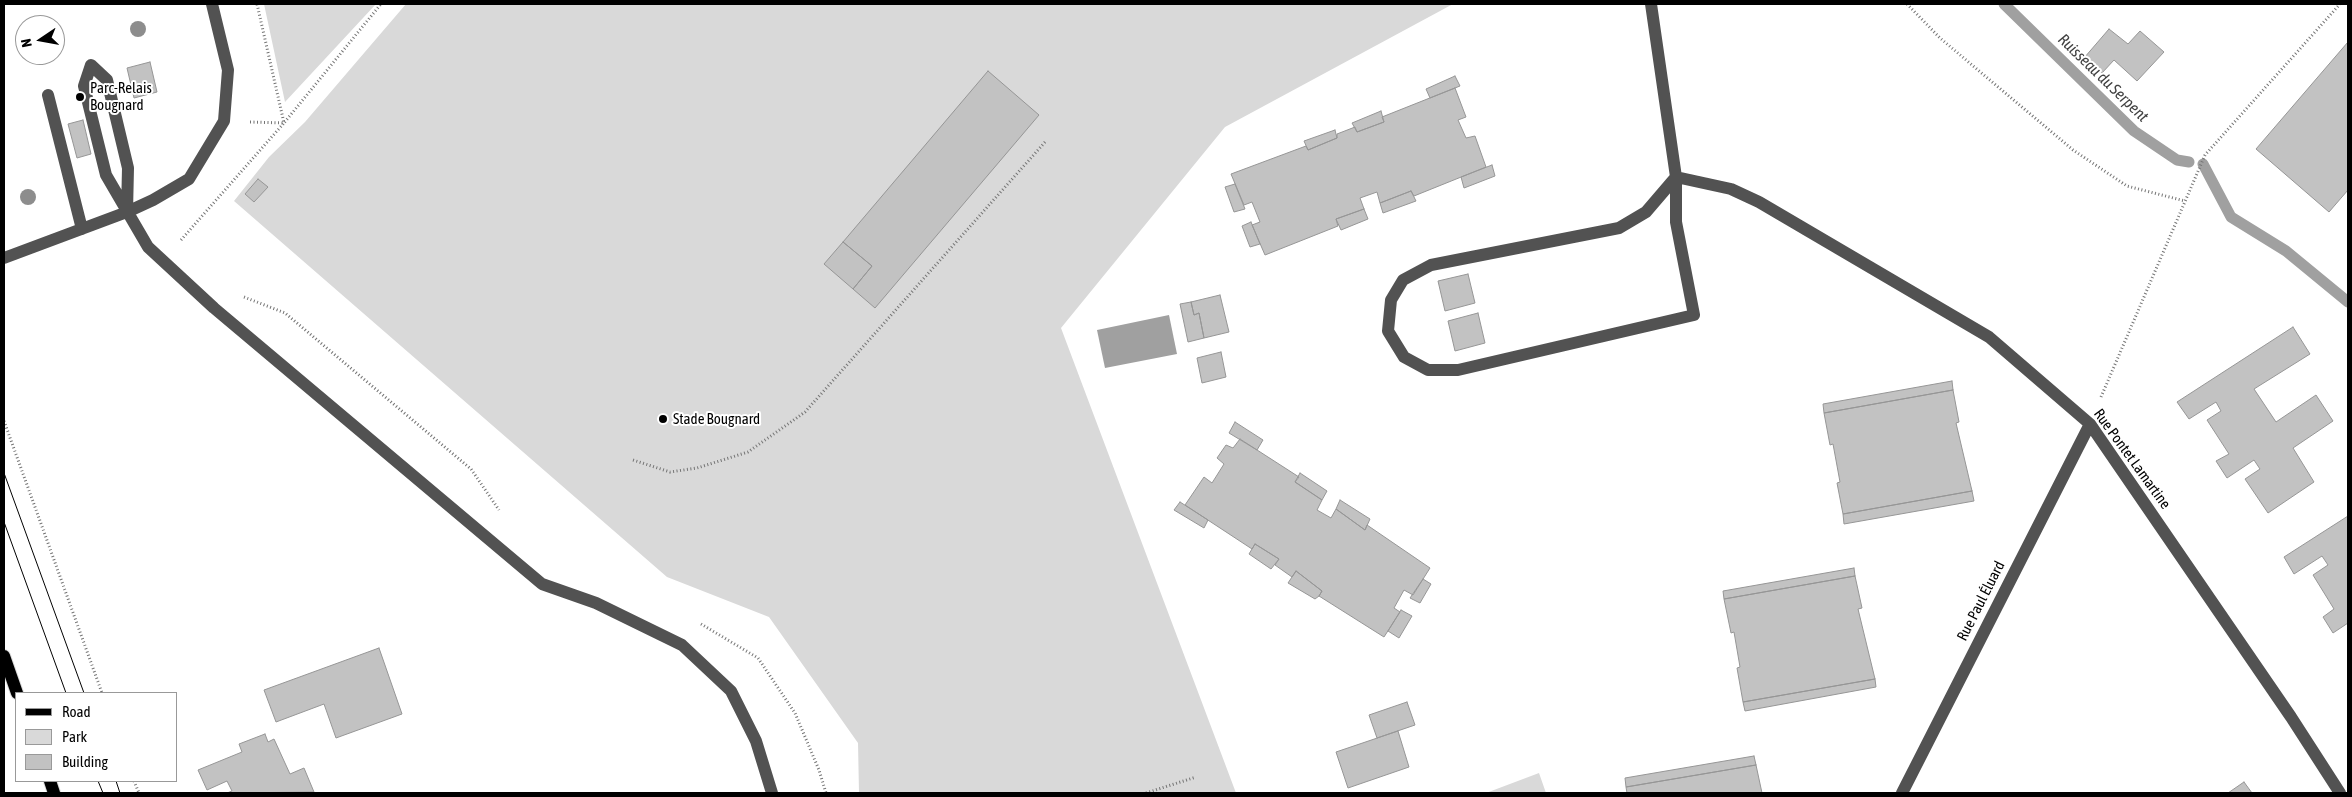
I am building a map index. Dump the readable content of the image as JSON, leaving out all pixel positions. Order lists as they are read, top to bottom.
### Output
{
  "streets": {
    "street": ["Rue Pontet Lamartine", "Rue Paul Éluard"]
  },
  "crossings": [
    ["Rue Pontet Lamartine", "Rue Paul Éluard"]
  ],
  "water": ["Ruisseau du Serpent"],
  "places": ["Parc-Relais Bougnard", "Stade Bougnard"],
  "legend": ["Road", "Park", "Building"],
  "north": "left"
}
